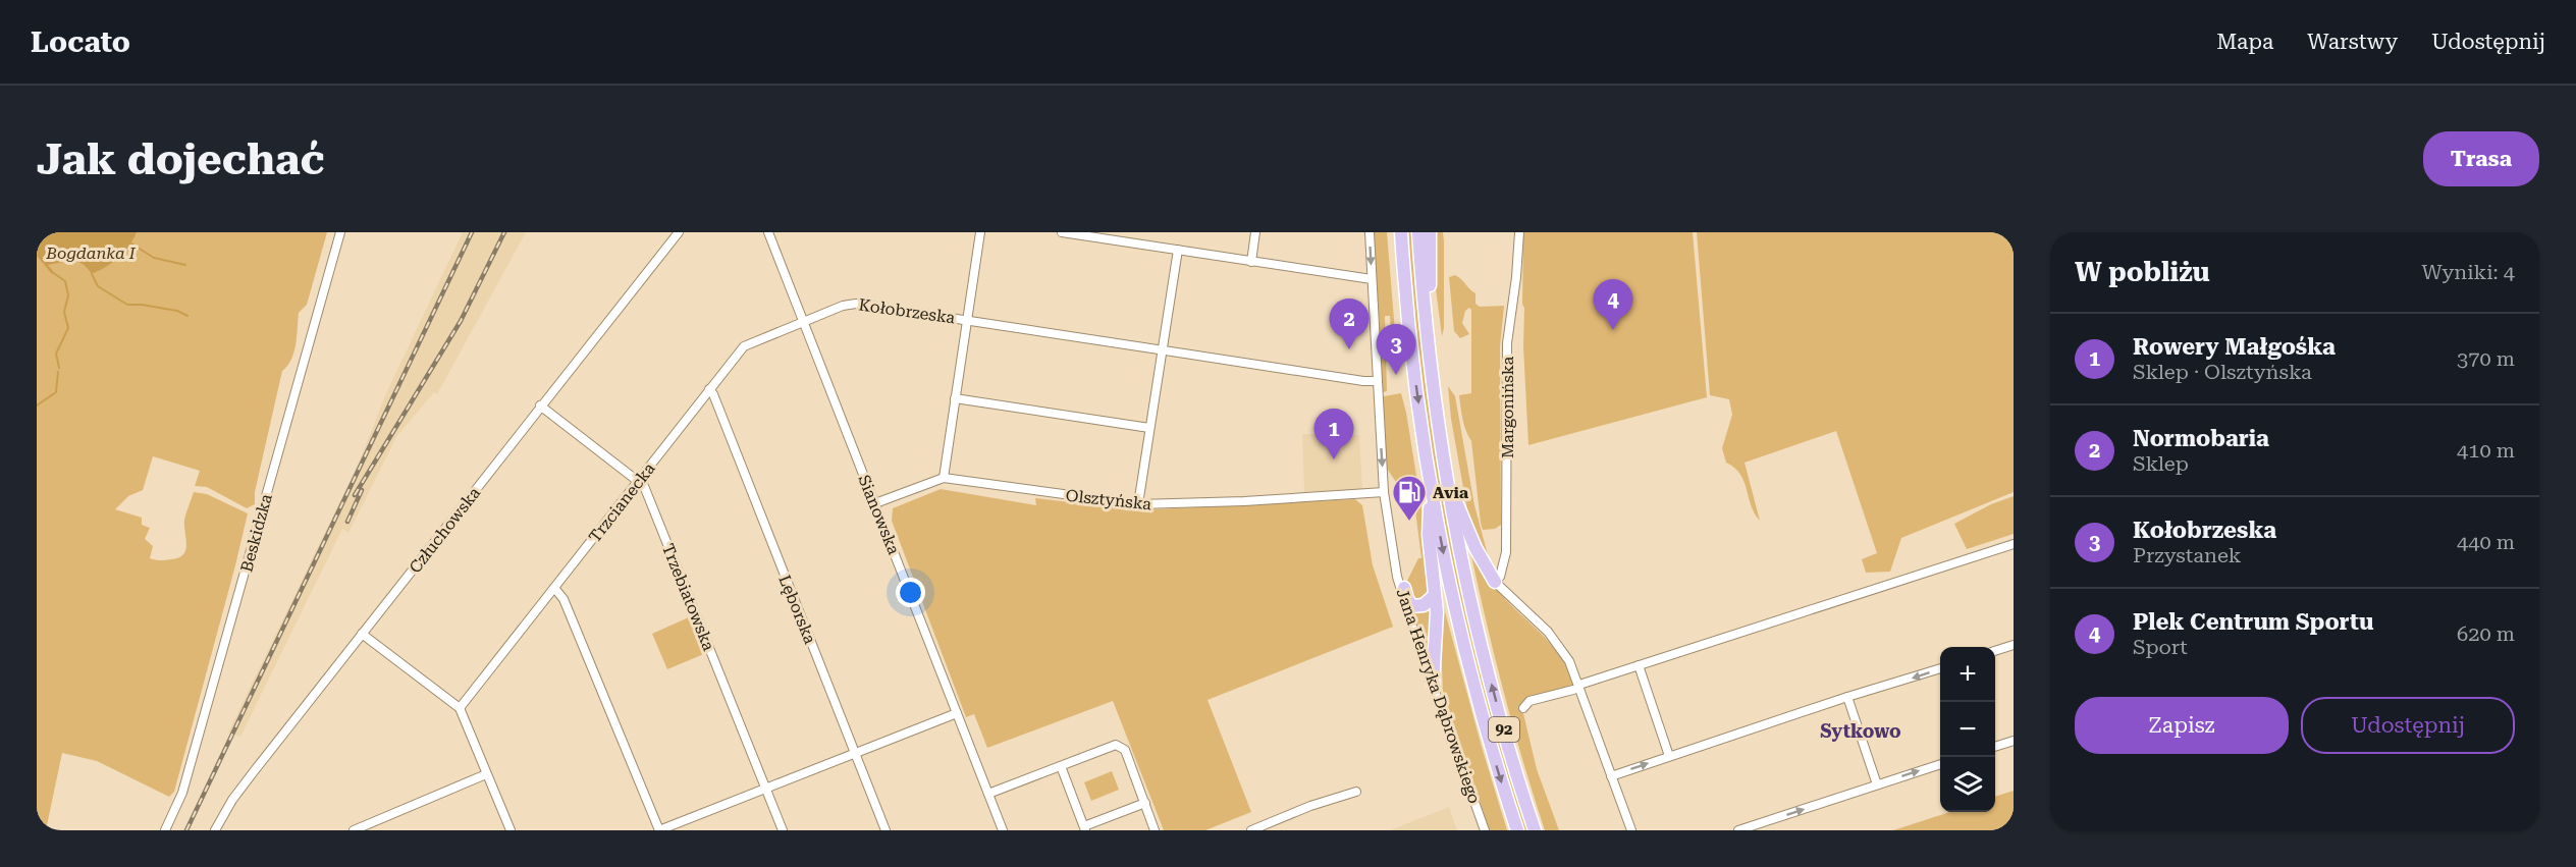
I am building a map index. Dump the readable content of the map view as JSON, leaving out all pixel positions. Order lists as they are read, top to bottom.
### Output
{
  "streets": {
    "main road": ["Jana Henryka Dąbrowskiego", "92"],
    "street": [
      "Kołobrzeska",
      "Margonińska",
      "Olsztyńska",
      "Trzcianecka",
      "Sianowska",
      "Człuchowska",
      "Beskidzka",
      "Trzebiatowska",
      "Lęborska"
    ]
  },
  "crossings": [
    ["Kołobrzeska", "Trzcianecka"],
    ["Kołobrzeska", "Sianowska"],
    ["Kołobrzeska", "Jana Henryka Dąbrowskiego"],
    ["Olsztyńska", "Sianowska"],
    ["Olsztyńska", "Jana Henryka Dąbrowskiego"],
    ["Trzcianecka", "Sianowska"],
    ["Trzcianecka", "Trzebiatowska"],
    ["Trzcianecka", "Lęborska"],
    ["Człuchowska", "Trzebiatowska"],
    ["Jana Henryka Dąbrowskiego", "92"]
  ],
  "districts": ["Sytkowo"],
  "parks": ["Bogdanka I"],
  "places": {
    "fuel station": ["Avia"]
  },
  "page": {
    "header": "Locato",
    "nav": ["Mapa", "Warstwy", "Udostępnij"],
    "buttons": [
      "Trasa",
      ["Zapisz", "Udostępnij"]
    ],
    "title": "Jak dojechać",
    "heading": ["W pobliżu", "Wyniki: 4"],
    "pins": [
      "4",
      "2",
      "3",
      "1"
    ],
    "list": [
      {
        "mark": "1",
        "name": "Rowery Małgośka",
        "note": "Sklep · Olsztyńska",
        "value": "370 m"
      },
      {
        "mark": "2",
        "name": "Normobaria",
        "note": "Sklep",
        "value": "410 m"
      },
      {
        "mark": "3",
        "name": "Kołobrzeska",
        "note": "Przystanek",
        "value": "440 m"
      },
      {
        "mark": "4",
        "name": "Plek Centrum Sportu",
        "note": "Sport",
        "value": "620 m"
      }
    ],
    "map_buttons": ["+", "−"]
  }
}
